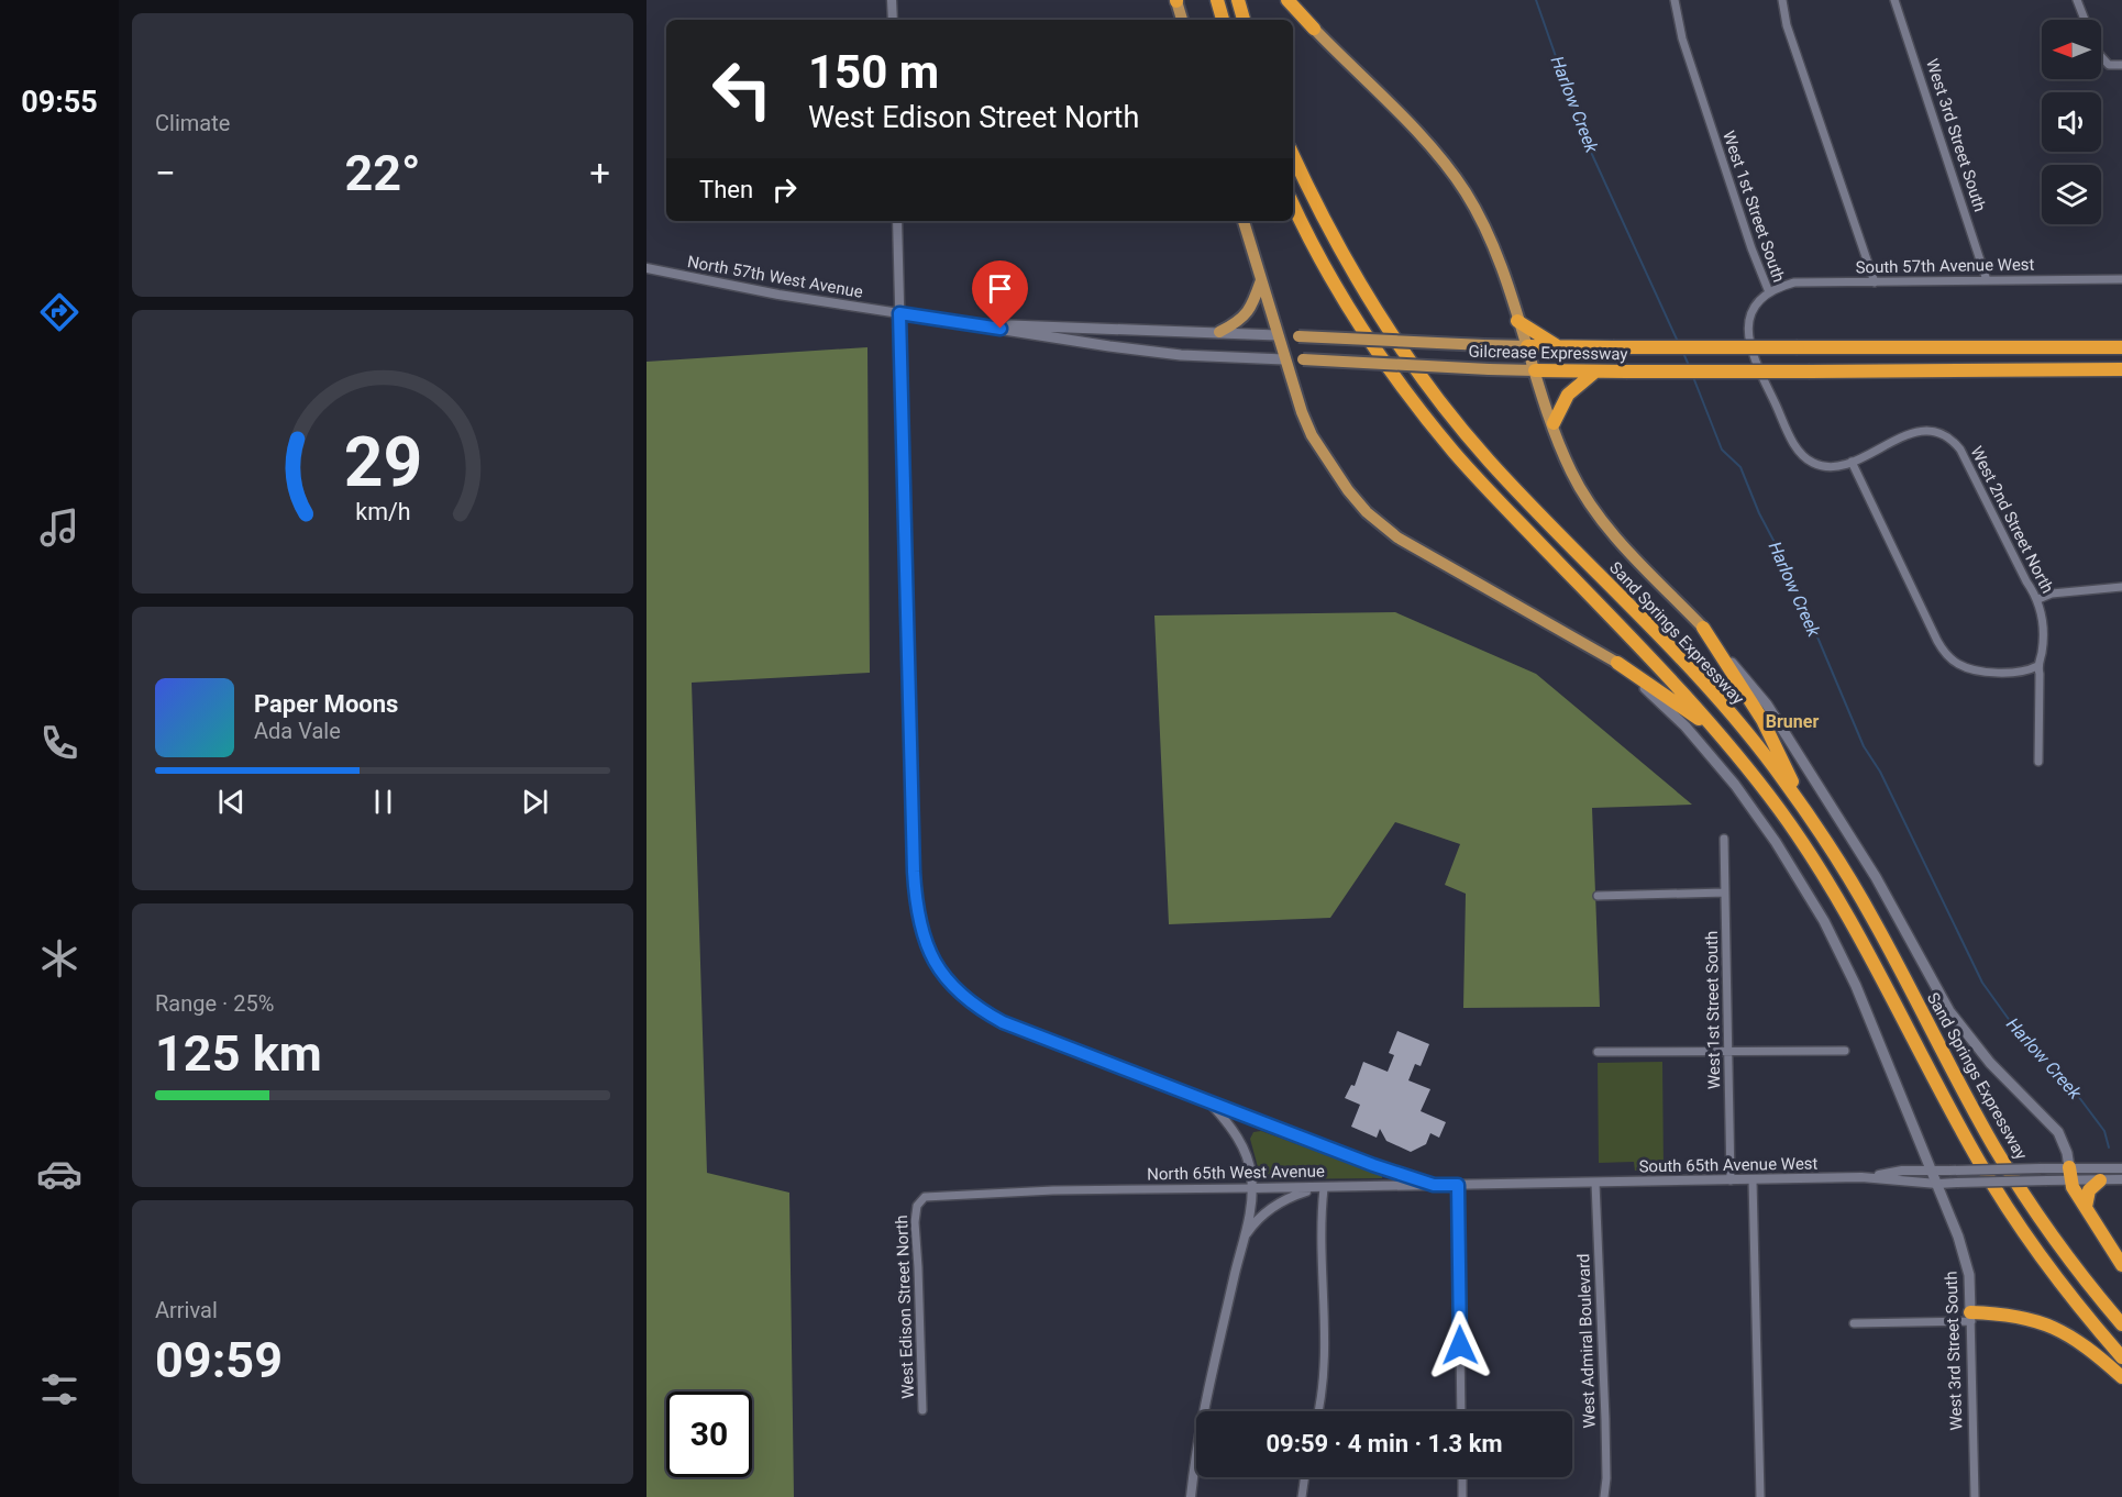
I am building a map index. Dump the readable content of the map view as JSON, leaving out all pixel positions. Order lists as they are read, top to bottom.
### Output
{
  "streets": {
    "highway": ["Gilcrease Expressway", "Sand Springs Expressway"],
    "main road": ["West 3rd Street South"],
    "street": [
      "West 1st Street South",
      "South 57th Avenue West",
      "North 57th West Avenue",
      "West 2nd Street North",
      "South 65th Avenue West",
      "North 65th West Avenue",
      "West Edison Street North",
      "West Admiral Boulevard"
    ]
  },
  "crossings": [
    ["West 3rd Street South", "South 57th Avenue West"],
    ["West 3rd Street South", "South 65th Avenue West"],
    ["West 1st Street South", "South 57th Avenue West"],
    ["West 1st Street South", "West 2nd Street North"],
    ["West 1st Street South", "South 65th Avenue West"],
    ["North 57th West Avenue", "Gilcrease Expressway"],
    ["South 65th Avenue West", "North 65th West Avenue"],
    ["South 65th Avenue West", "West Admiral Boulevard"],
    ["North 65th West Avenue", "West Edison Street North"],
    ["North 65th West Avenue", "West Admiral Boulevard"]
  ],
  "districts": ["Bruner"],
  "water": ["Harlow Creek"],
  "north": "left",
  "page": {
    "tabs": "09:55",
    "tile": [
      "Climate",
      ["Range · 25%", "125 km"],
      ["Arrival", "09:59"]
    ],
    "turn": ["150 m", "West Edison Street North"],
    "heat": ["−", "22°", "+"],
    "then": "Then",
    "song": ["Paper Moons", "Ada Vale"],
    "limit": "30",
    "trip": "09:59 · 4 min · 1.3 km",
    "gauge": ["29", "km/h"]
  }
}
